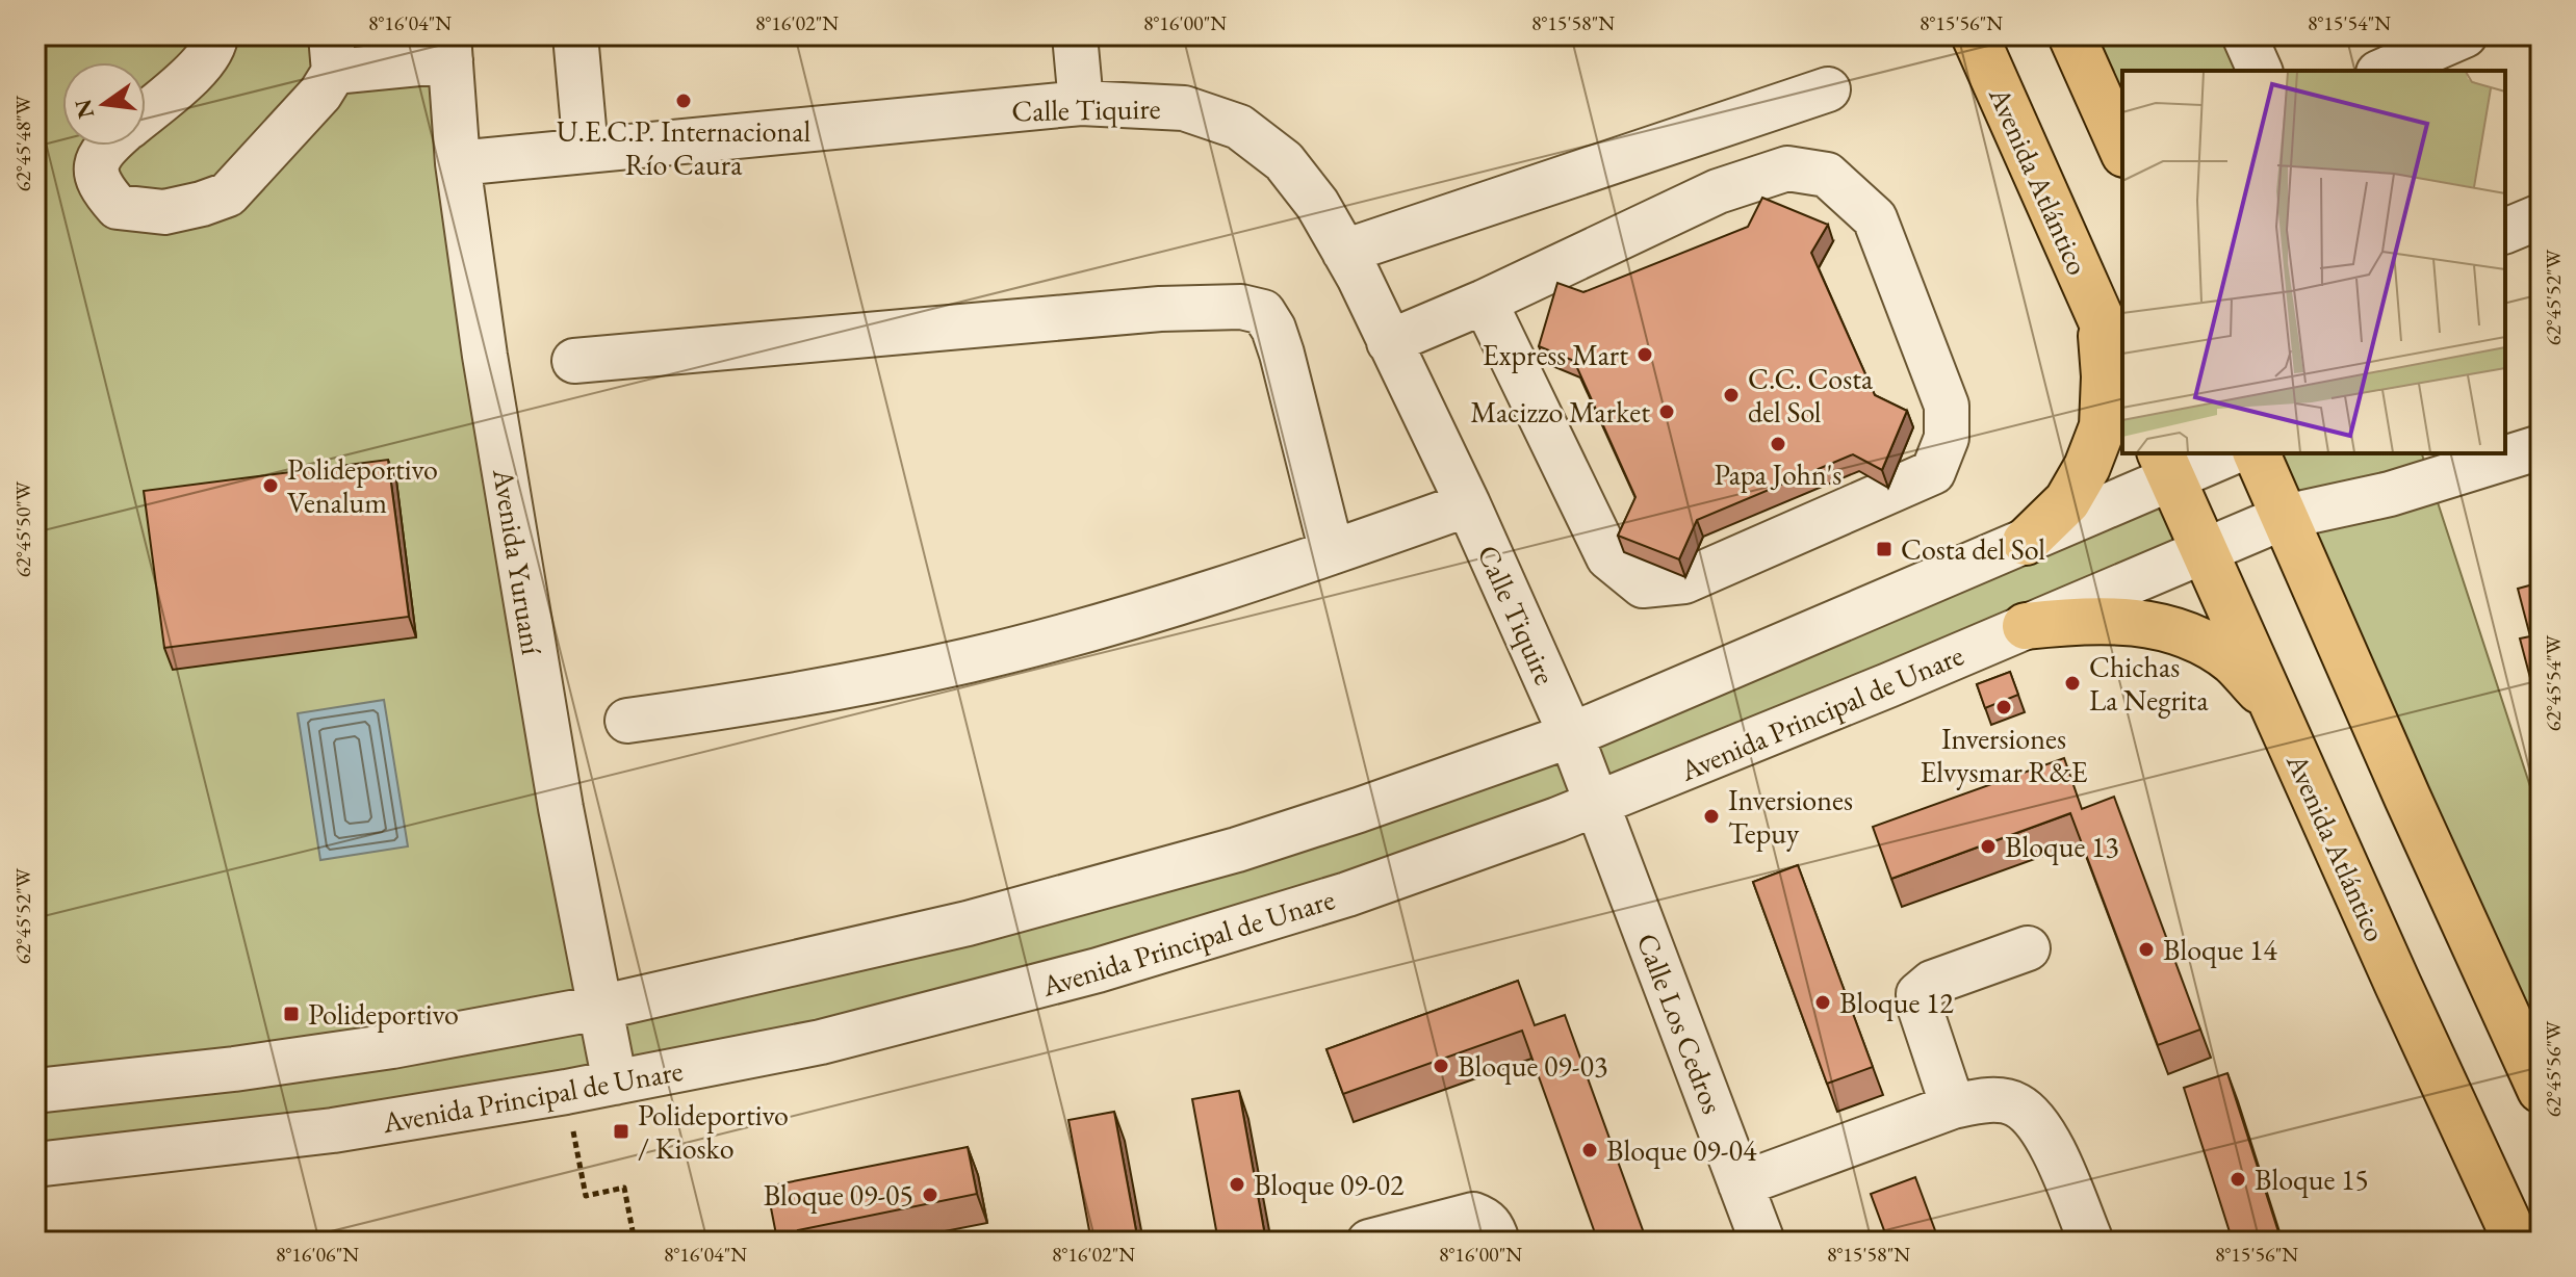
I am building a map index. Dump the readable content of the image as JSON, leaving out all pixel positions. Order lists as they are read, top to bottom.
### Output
{
  "streets": {
    "main road": ["Avenida Atlántico"],
    "street": [
      "Calle Tiquire",
      "Avenida Yuruaní",
      "Avenida Principal de Unare",
      "Calle Los Cedros"
    ]
  },
  "crossings": [
    ["Calle Tiquire", "Avenida Yuruaní"],
    ["Calle Tiquire", "Avenida Principal de Unare"],
    ["Calle Tiquire", "Calle Los Cedros"],
    ["Avenida Atlántico", "Avenida Principal de Unare"],
    ["Avenida Yuruaní", "Avenida Principal de Unare"],
    ["Avenida Principal de Unare", "Calle Los Cedros"]
  ],
  "places": {
    "other": [
      "U.E.C.P. Internacional Río Caura",
      "Express Mart",
      "C.C. Costa del Sol",
      "Macizzo Market",
      "Papa John's",
      "Polideportivo Venalum",
      "Chichas La Negrita",
      "Inversiones Elvysmar R&E",
      "Inversiones Tepuy",
      "Bloque 13",
      "Bloque 14",
      "Bloque 12",
      "Bloque 09-03",
      "Bloque 09-04",
      "Bloque 15",
      "Bloque 09-02",
      "Bloque 09-05"
    ],
    "transit": ["Costa del Sol", "Polideportivo", "Polideportivo / Kiosko"]
  },
  "north": "left",
  "coordinates": [
    "8°16'04\"N",
    "8°16'02\"N",
    "8°16'00\"N",
    "8°15'58\"N",
    "8°15'56\"N",
    "8°15'54\"N",
    "62°45'48\"W",
    "62°45'52\"W",
    "62°45'50\"W",
    "62°45'54\"W",
    "62°45'56\"W",
    "8°16'06\"N"
  ]
}
